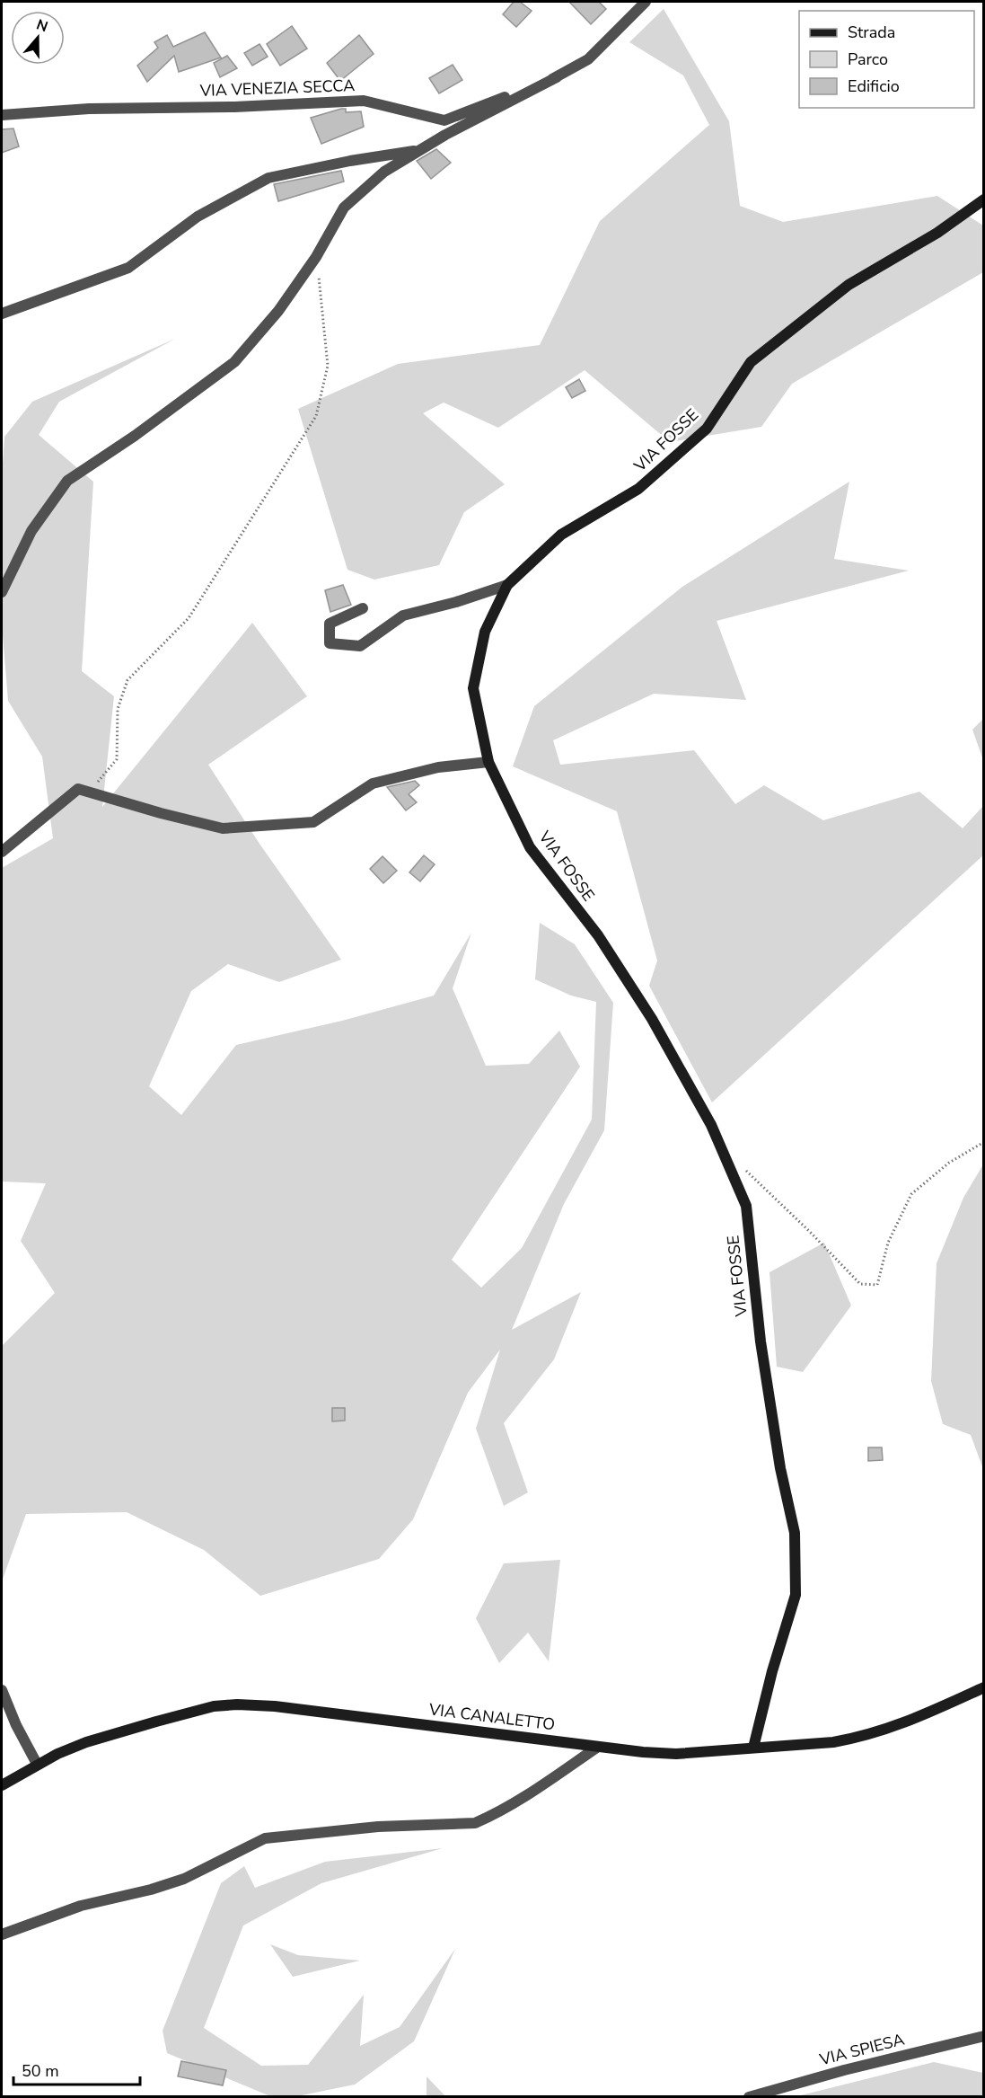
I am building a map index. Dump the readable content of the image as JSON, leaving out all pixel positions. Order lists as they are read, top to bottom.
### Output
{
  "streets": {
    "street": [
      "VIA VENEZIA SECCA",
      "VIA FOSSE",
      "VIA CANALETTO",
      "VIA SPIESA"
    ]
  },
  "crossings": [
    ["VIA FOSSE", "VIA CANALETTO"]
  ],
  "legend": ["Strada", "Parco", "Edificio"],
  "scale_bar": "50 m",
  "north": "top"
}
